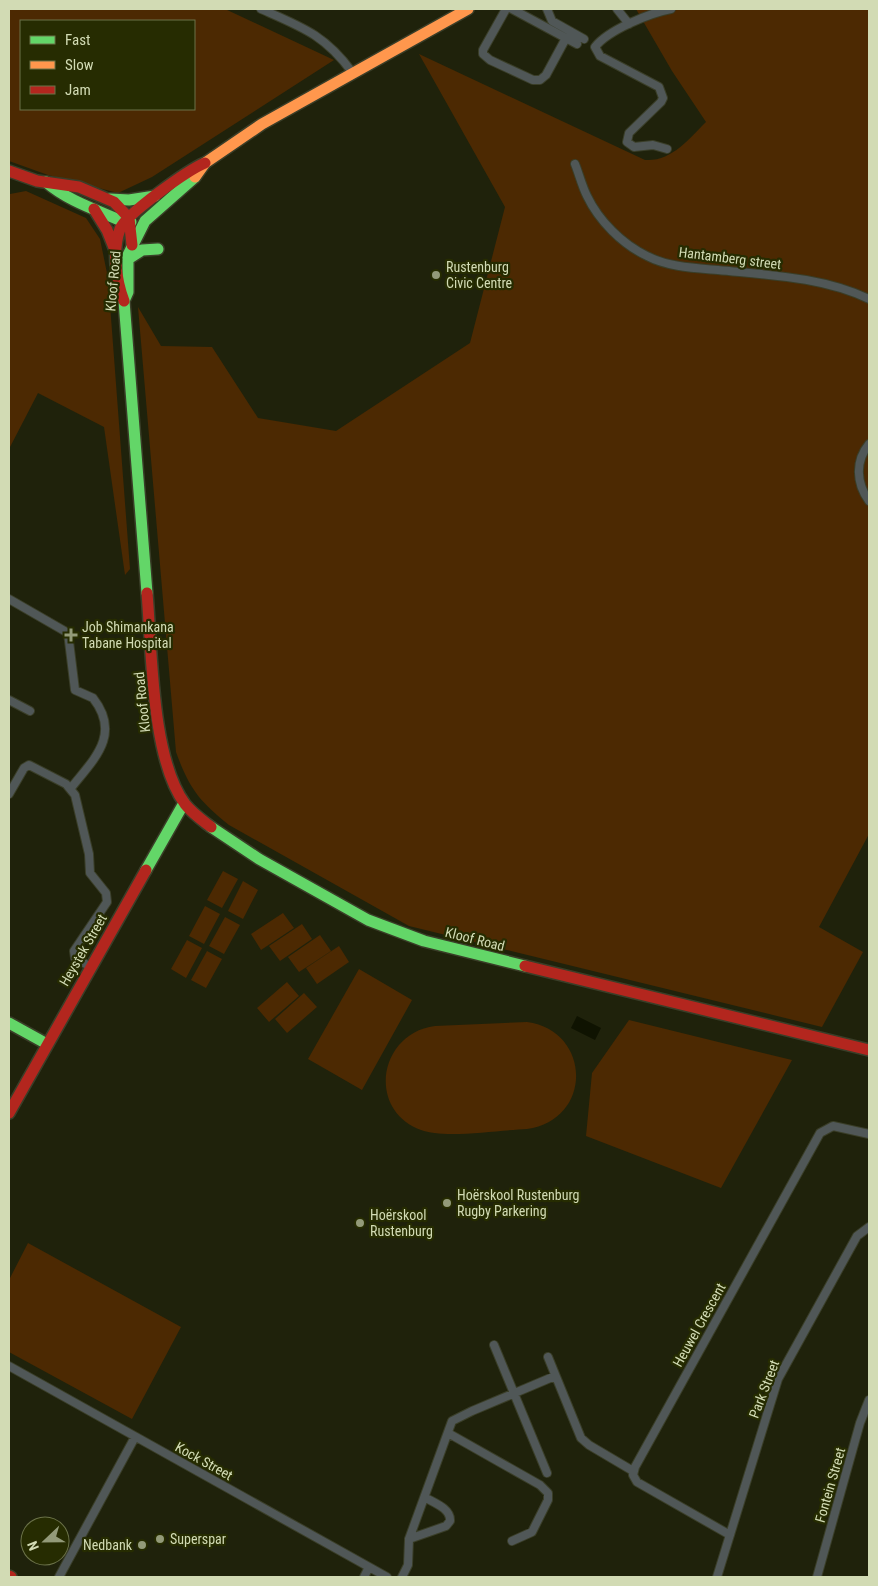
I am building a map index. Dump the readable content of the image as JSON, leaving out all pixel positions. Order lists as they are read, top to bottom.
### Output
{
  "streets": {
    "street": [
      "Hantamberg street",
      "Kloof Road",
      "Heystek Street",
      "Heuwel Crescent",
      "Park Street",
      "Kock Street",
      "Fontein Street"
    ]
  },
  "crossings": [
    ["Kloof Road", "Heystek Street"]
  ],
  "places": {
    "other": [
      "Rustenburg Civic Centre",
      "Hoërskool Rustenburg Rugby Parkering",
      "Hoërskool Rustenburg",
      "Superspar",
      "Nedbank"
    ],
    "health": ["Job Shimankana Tabane Hospital"]
  },
  "legend": ["Fast", "Slow", "Jam"],
  "north": "left"
}
